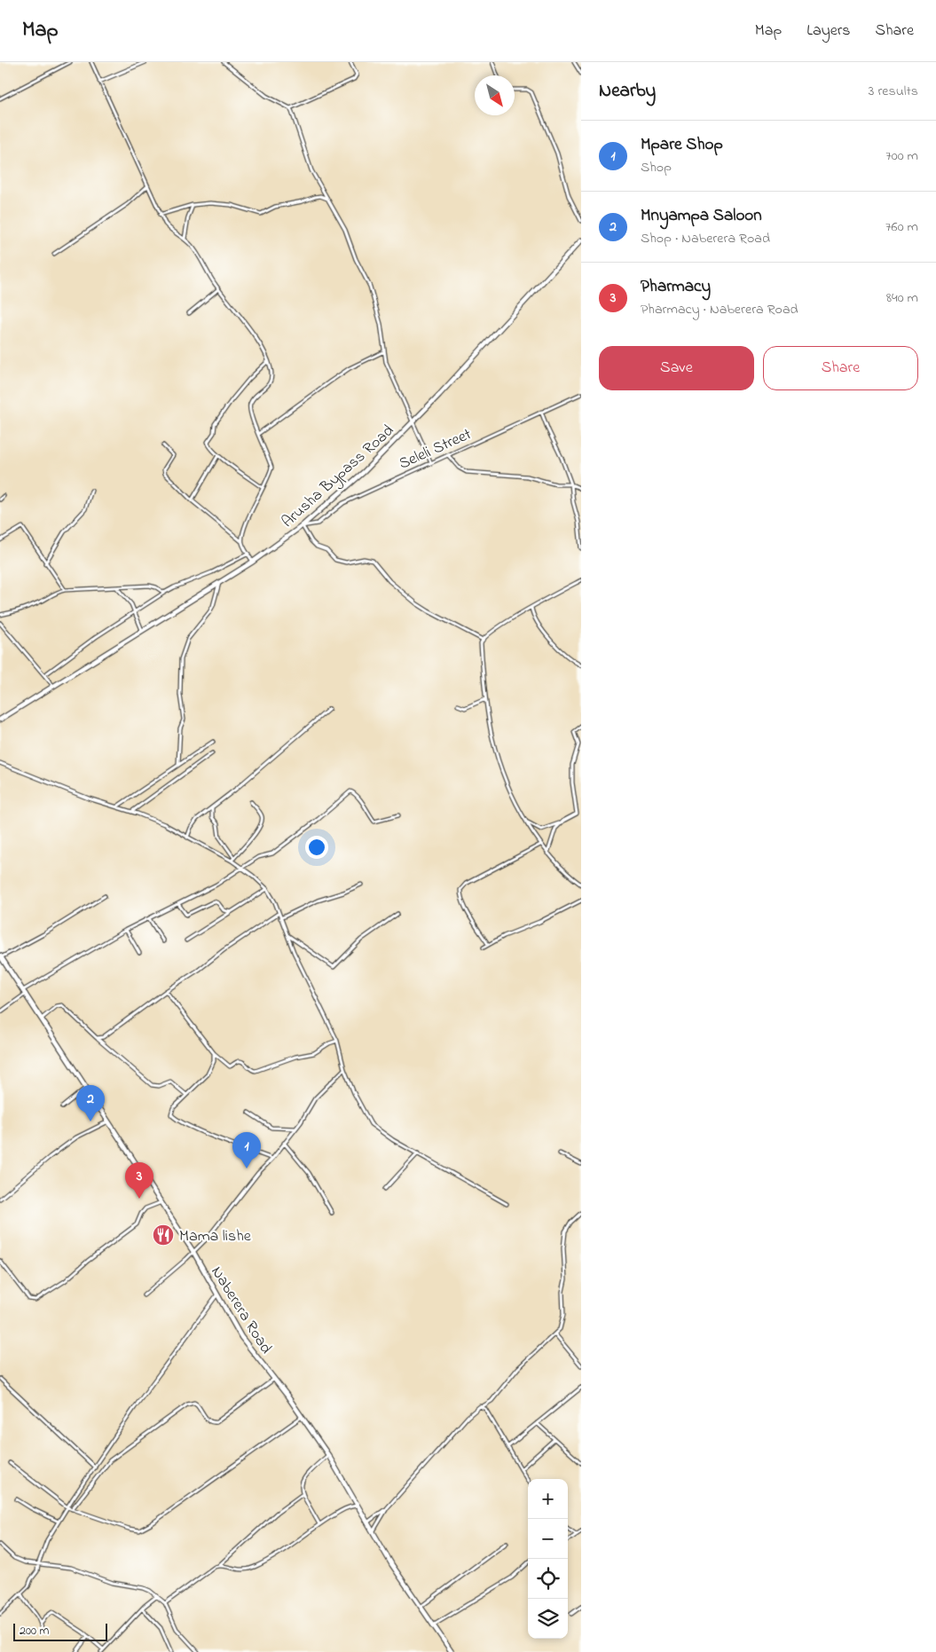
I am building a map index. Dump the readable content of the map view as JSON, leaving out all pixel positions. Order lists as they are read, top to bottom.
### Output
{
  "streets": {
    "street": ["Seleli Street", "Arusha Bypass Road", "Naberera Road"]
  },
  "crossings": [
    ["Seleli Street", "Arusha Bypass Road"]
  ],
  "places": {
    "restaurant": ["Mama lishe"]
  },
  "scale_bar": "200 m",
  "north": "bottom right",
  "page": {
    "header": "Map",
    "nav": ["Map", "Layers", "Share"],
    "heading": ["Nearby", "3 results"],
    "list": [
      {
        "mark": "1",
        "name": "Mpare Shop",
        "note": "Shop",
        "value": "700 m"
      },
      {
        "mark": "2",
        "name": "Mnyampa Saloon",
        "note": "Shop · Naberera Road",
        "value": "760 m"
      },
      {
        "mark": "3",
        "name": "Pharmacy",
        "note": "Pharmacy · Naberera Road",
        "value": "840 m"
      }
    ],
    "buttons": ["Save", "Share"],
    "pins": ["2", "1", "3"],
    "map_buttons": ["+", "−"],
    "scale": "200 m"
  }
}
